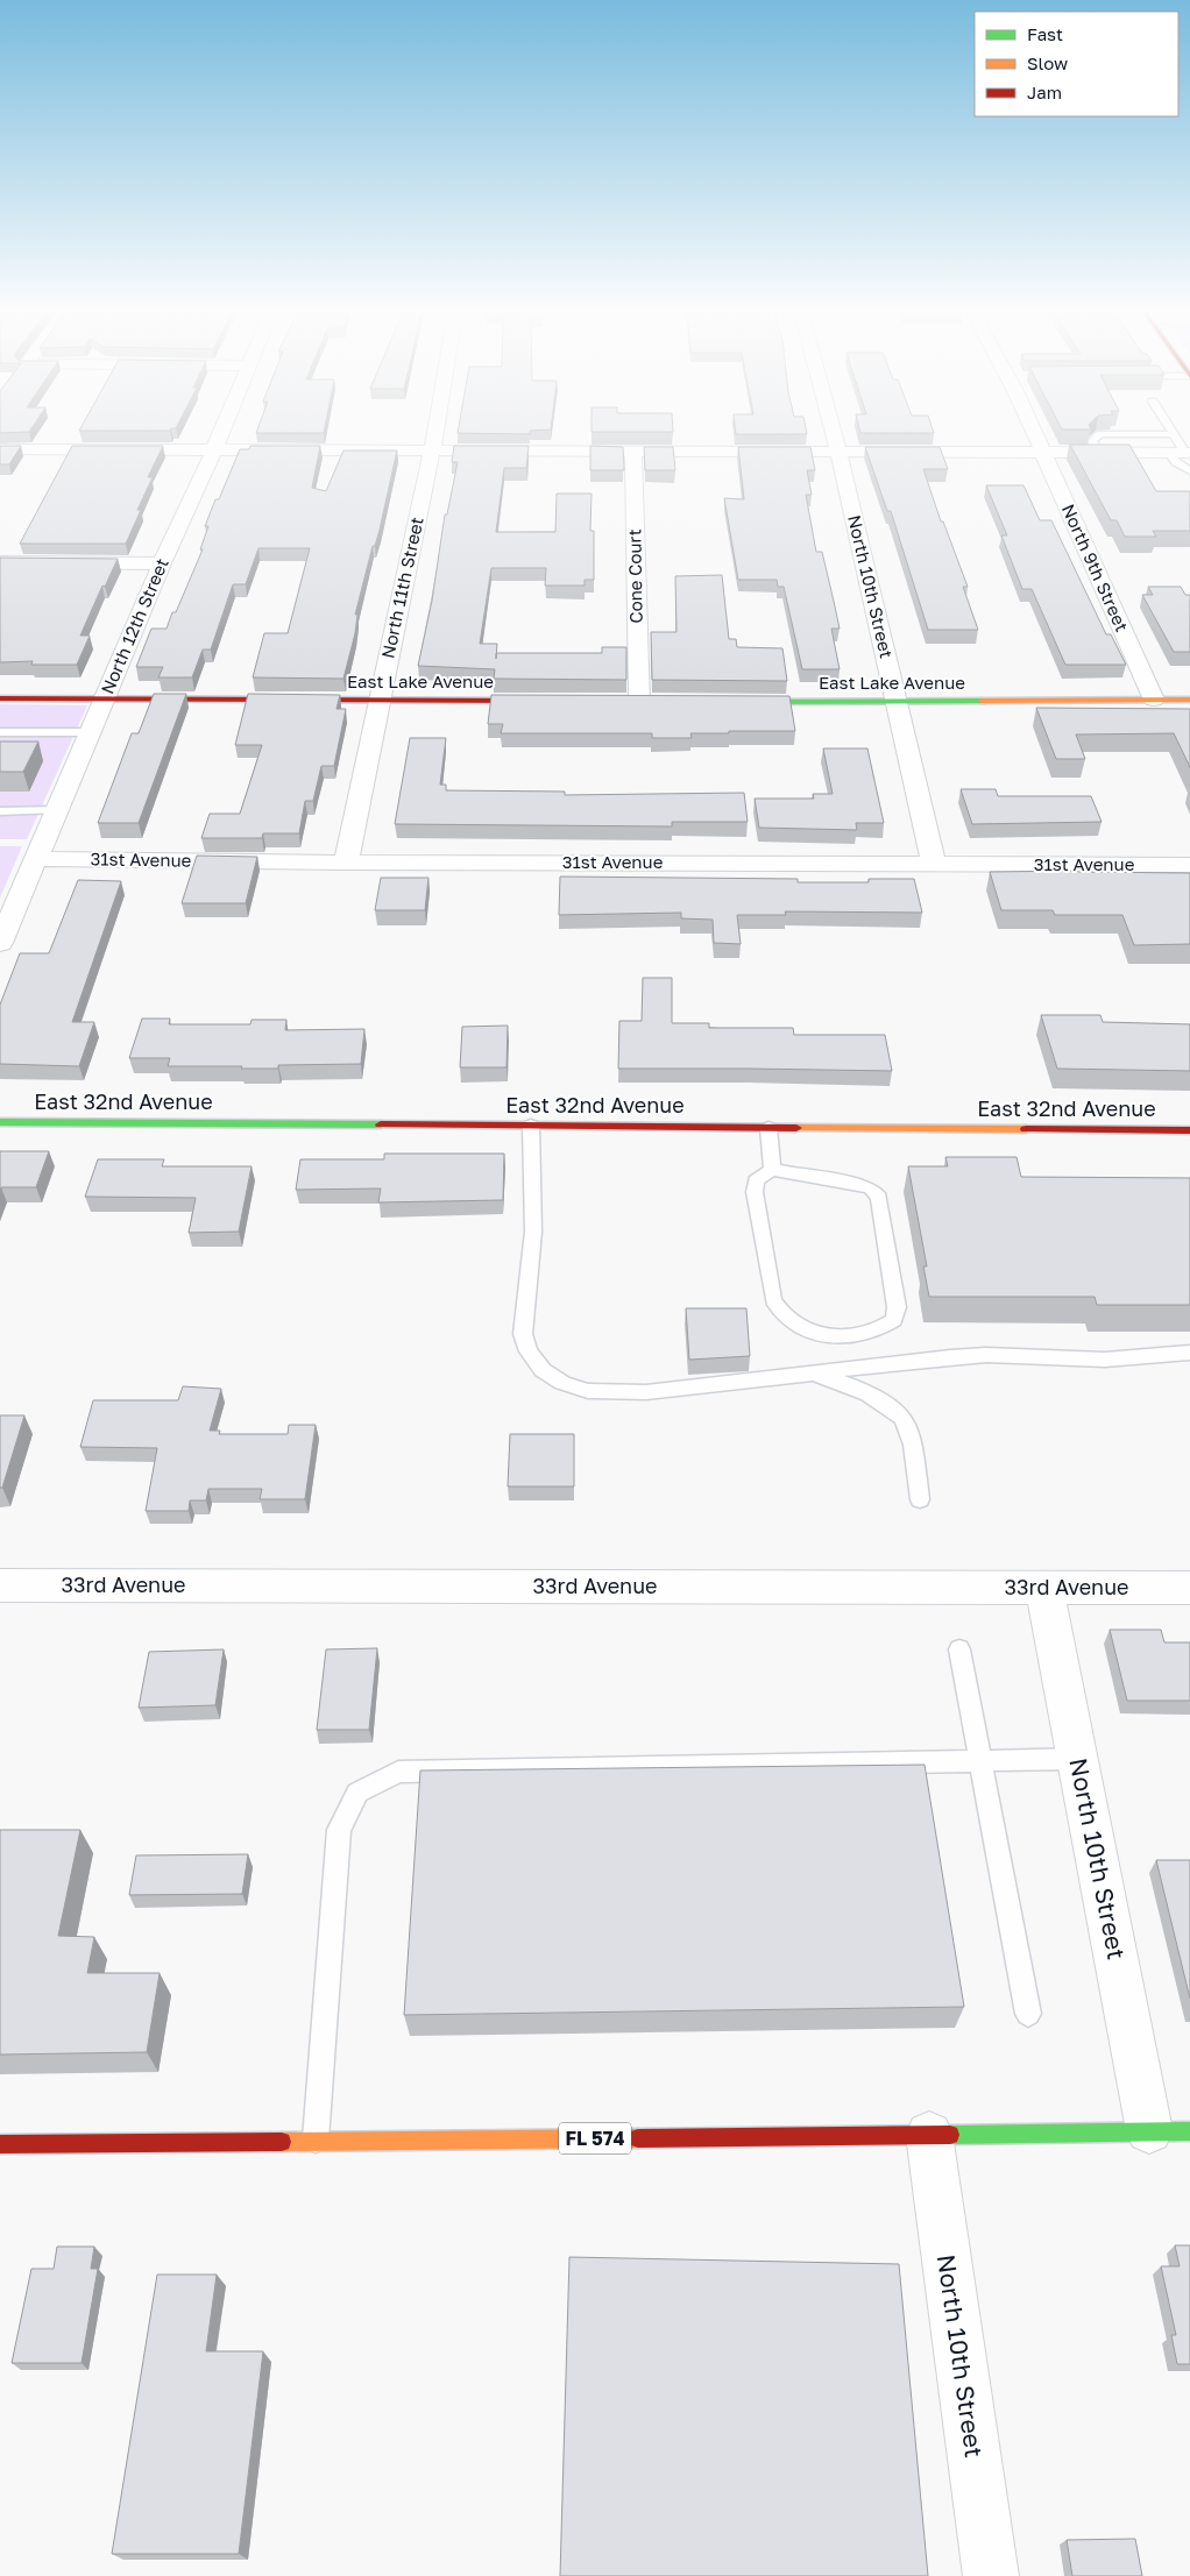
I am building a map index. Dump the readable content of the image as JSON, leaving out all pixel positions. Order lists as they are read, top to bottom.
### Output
{
  "streets": {
    "street": [
      "North 9th Street",
      "Cone Court",
      "North 10th Street",
      "North 11th Street",
      "North 12th Street",
      "East Lake Avenue",
      "31st Avenue",
      "East 32nd Avenue",
      "33rd Avenue",
      "FL 574"
    ]
  },
  "crossings": [
    ["North 9th Street", "East Lake Avenue"],
    ["North 10th Street", "East Lake Avenue"],
    ["North 10th Street", "31st Avenue"],
    ["North 10th Street", "33rd Avenue"],
    ["North 10th Street", "FL 574"],
    ["North 11th Street", "East Lake Avenue"],
    ["North 11th Street", "31st Avenue"],
    ["North 12th Street", "East Lake Avenue"],
    ["North 12th Street", "31st Avenue"]
  ],
  "legend": ["Fast", "Slow", "Jam"]
}
